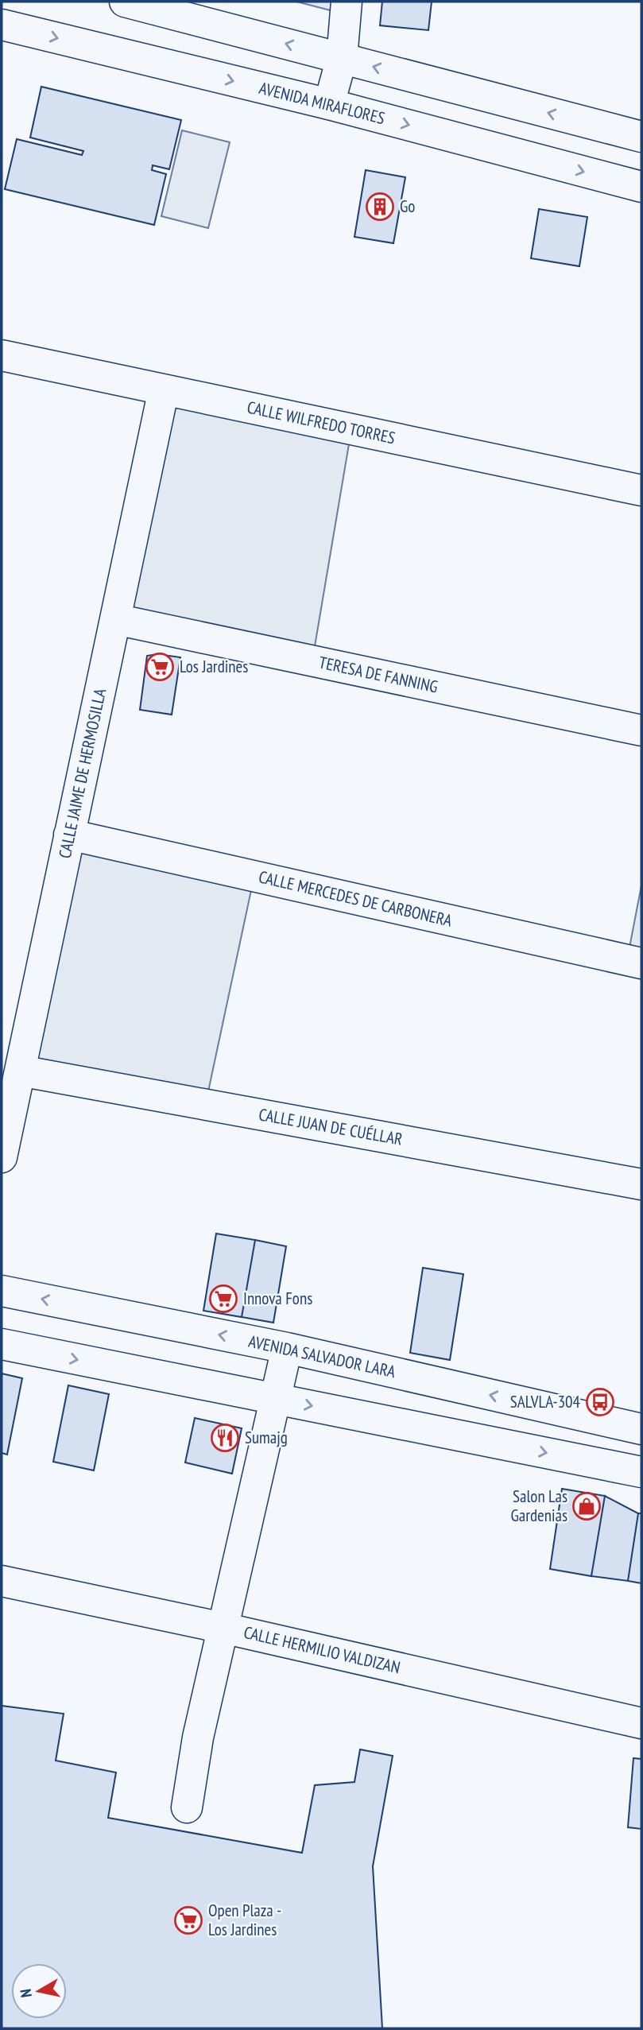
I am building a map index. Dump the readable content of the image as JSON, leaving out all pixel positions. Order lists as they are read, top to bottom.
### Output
{
  "streets": {
    "street": [
      "AVENIDA MIRAFLORES",
      "CALLE WILFREDO TORRES",
      "TERESA DE FANNING",
      "CALLE JAIME DE HERMOSILLA",
      "CALLE MERCEDES DE CARBONERA",
      "CALLE JUAN DE CUÉLLAR",
      "AVENIDA SALVADOR LARA",
      "CALLE HERMILIO VALDIZAN"
    ]
  },
  "crossings": [
    ["CALLE WILFREDO TORRES", "CALLE JAIME DE HERMOSILLA"],
    ["TERESA DE FANNING", "CALLE JAIME DE HERMOSILLA"],
    ["CALLE JAIME DE HERMOSILLA", "CALLE MERCEDES DE CARBONERA"],
    ["CALLE JAIME DE HERMOSILLA", "CALLE JUAN DE CUÉLLAR"]
  ],
  "places": {
    "building": ["Go"],
    "supermarket": ["Los Jardines", "Innova Fons", "Open Plaza - Los Jardines"],
    "bus stop": ["SALVLA-304"],
    "restaurant": ["Sumajg"],
    "shop": ["Salon Las Gardenias"]
  },
  "north": "left"
}
